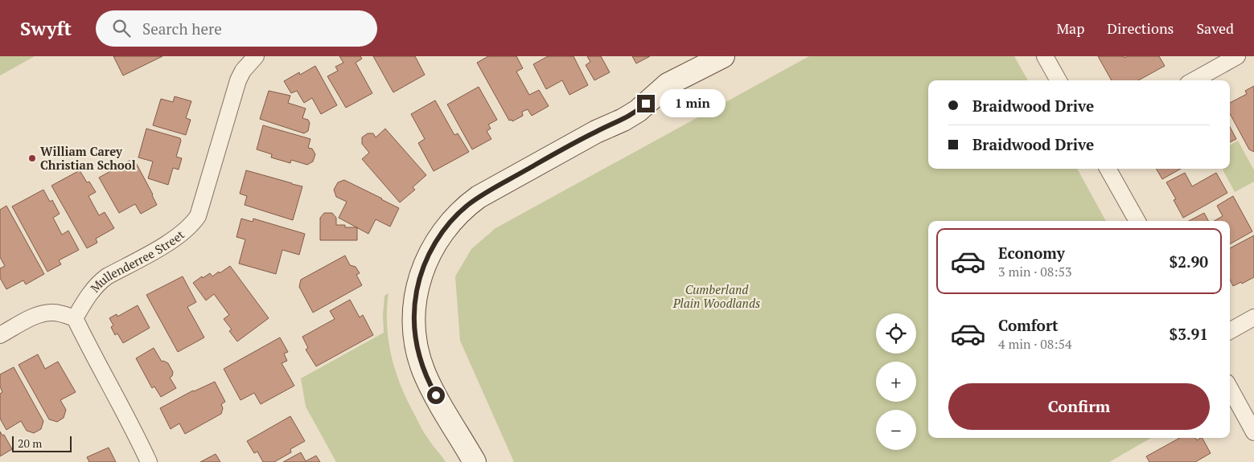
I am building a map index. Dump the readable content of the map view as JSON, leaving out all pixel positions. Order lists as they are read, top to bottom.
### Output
{
  "streets": {
    "street": ["Mullenderree Street"]
  },
  "parks": ["Cumberland Plain Woodlands"],
  "places": ["William Carey Christian School"],
  "scale_bar": "20 m",
  "page": {
    "header": "Swyft",
    "search": "Search here",
    "nav": ["Map", "Directions", "Saved"],
    "banner": ["Braidwood Drive", "Braidwood Drive"],
    "bubble": "1 min",
    "list": [
      {
        "name": "Economy",
        "note": "3 min · 08:53",
        "value": "$2.90"
      },
      {
        "name": "Comfort",
        "note": "4 min · 08:54",
        "value": "$3.91"
      }
    ],
    "map_buttons": ["+", "−"],
    "buttons": "Confirm",
    "scale": "20 m"
  }
}
